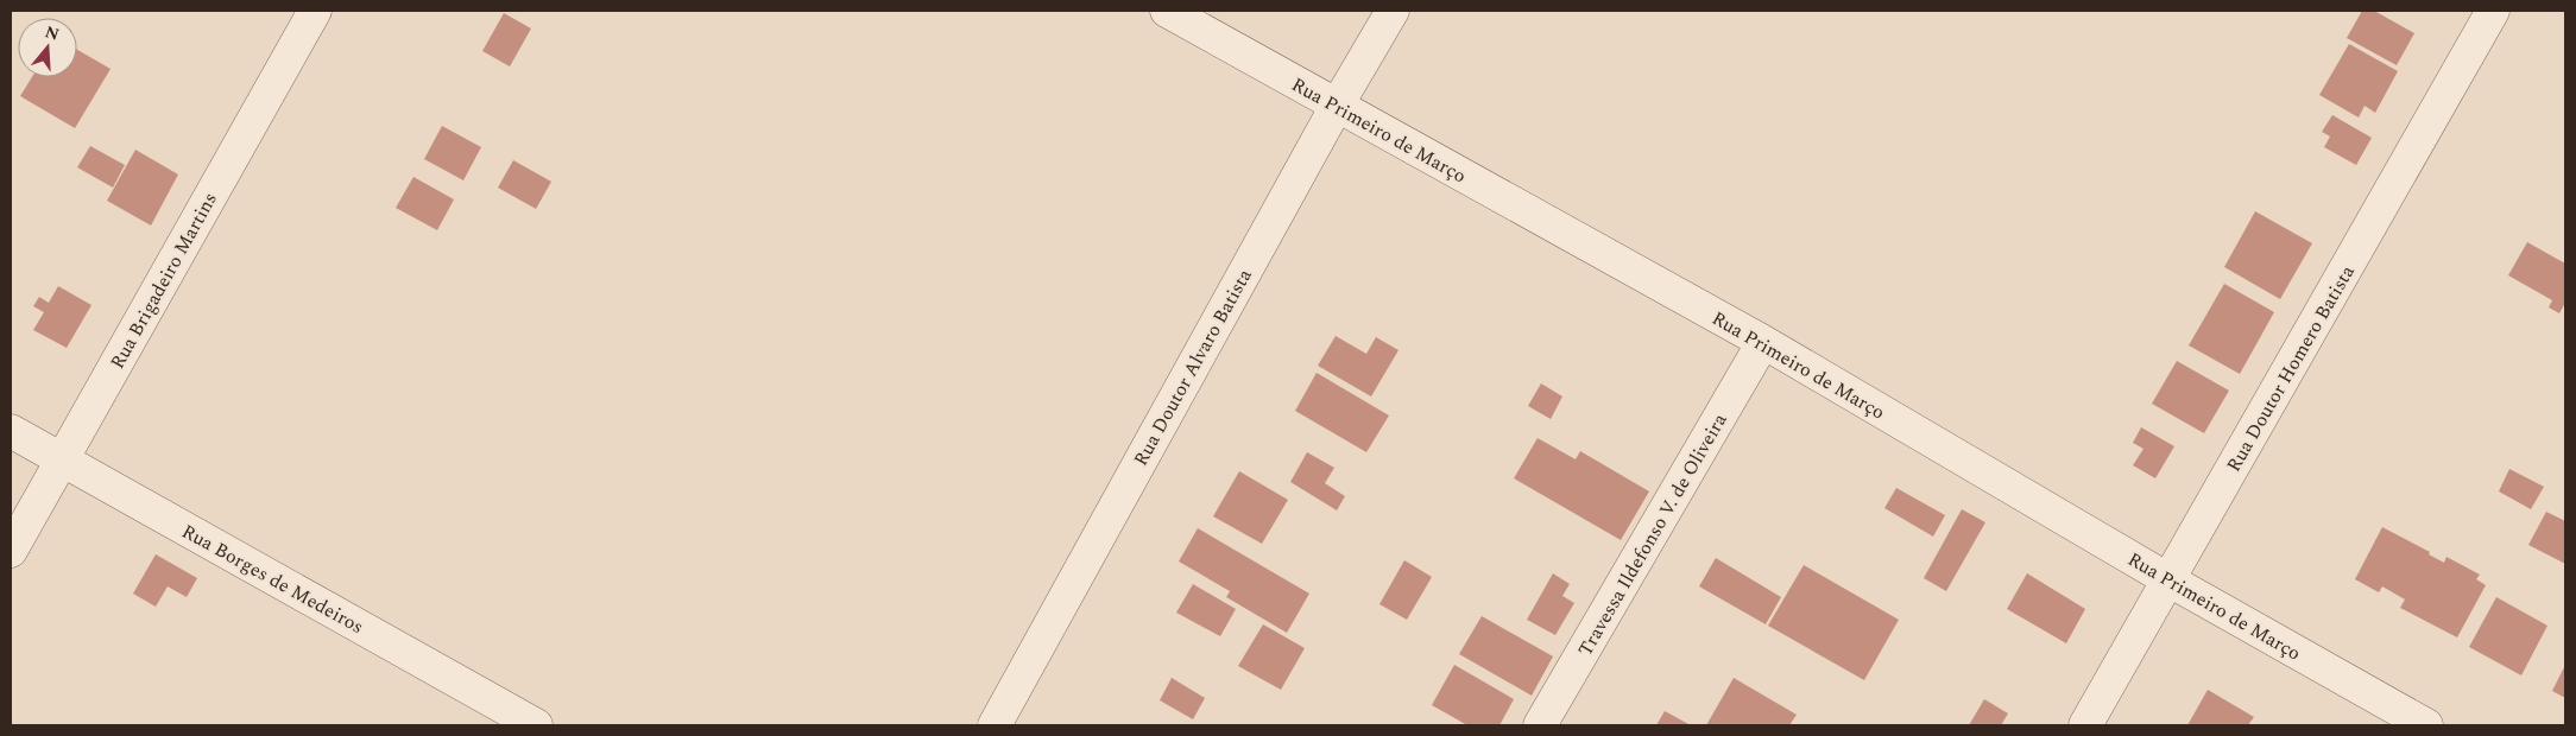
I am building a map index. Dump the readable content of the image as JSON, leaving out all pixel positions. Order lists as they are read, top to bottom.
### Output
{
  "streets": {
    "street": [
      "Rua Primeiro de Março",
      "Rua Brigadeiro Martins",
      "Rua Doutor Alvaro Batista",
      "Rua Doutor Homero Batista",
      "Travessa Ildefonso V. de Oliveira",
      "Rua Borges de Medeiros"
    ]
  },
  "crossings": [
    ["Rua Primeiro de Março", "Rua Doutor Alvaro Batista"],
    ["Rua Primeiro de Março", "Rua Doutor Homero Batista"],
    ["Rua Primeiro de Março", "Travessa Ildefonso V. de Oliveira"],
    ["Rua Brigadeiro Martins", "Rua Borges de Medeiros"]
  ],
  "north": "top"
}
